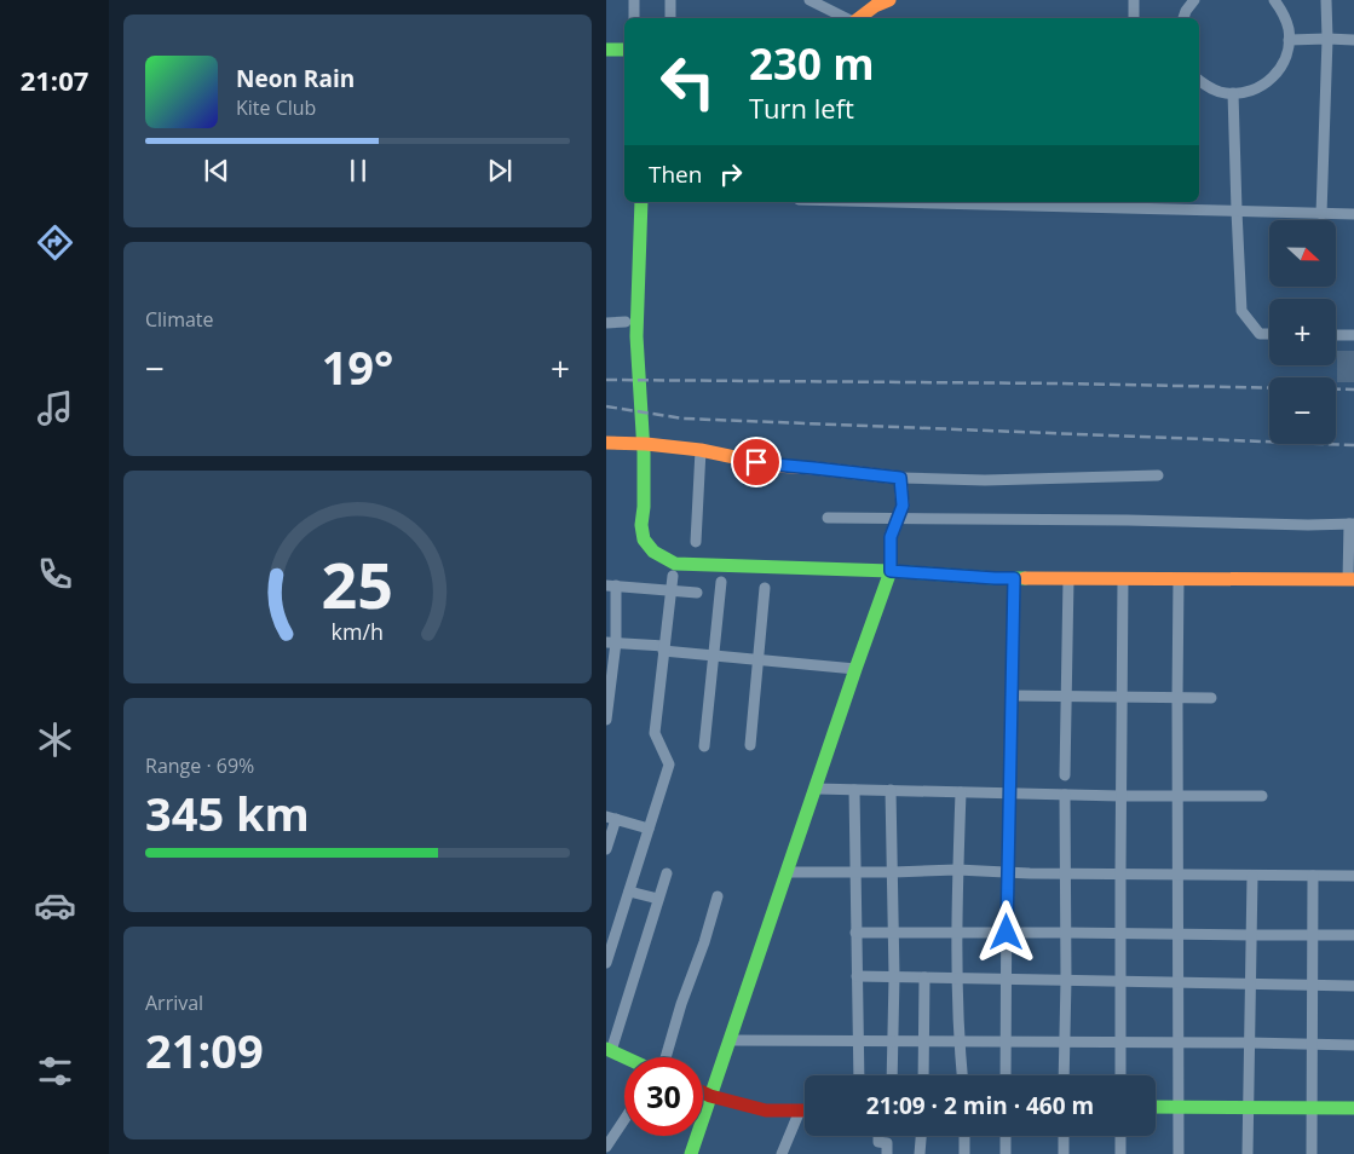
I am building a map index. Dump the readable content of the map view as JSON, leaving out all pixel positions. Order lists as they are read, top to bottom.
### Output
{
  "north": "right",
  "page": {
    "tabs": "21:07",
    "turn": ["230 m", "Turn left"],
    "song": ["Neon Rain", "Kite Club"],
    "then": "Then",
    "map_buttons": ["+", "−"],
    "tile": [
      "Climate",
      ["Range · 69%", "345 km"],
      ["Arrival", "21:09"]
    ],
    "heat": ["−", "19°", "+"],
    "limit": "30",
    "trip": "21:09 · 2 min · 460 m",
    "gauge": ["25", "km/h"]
  }
}
